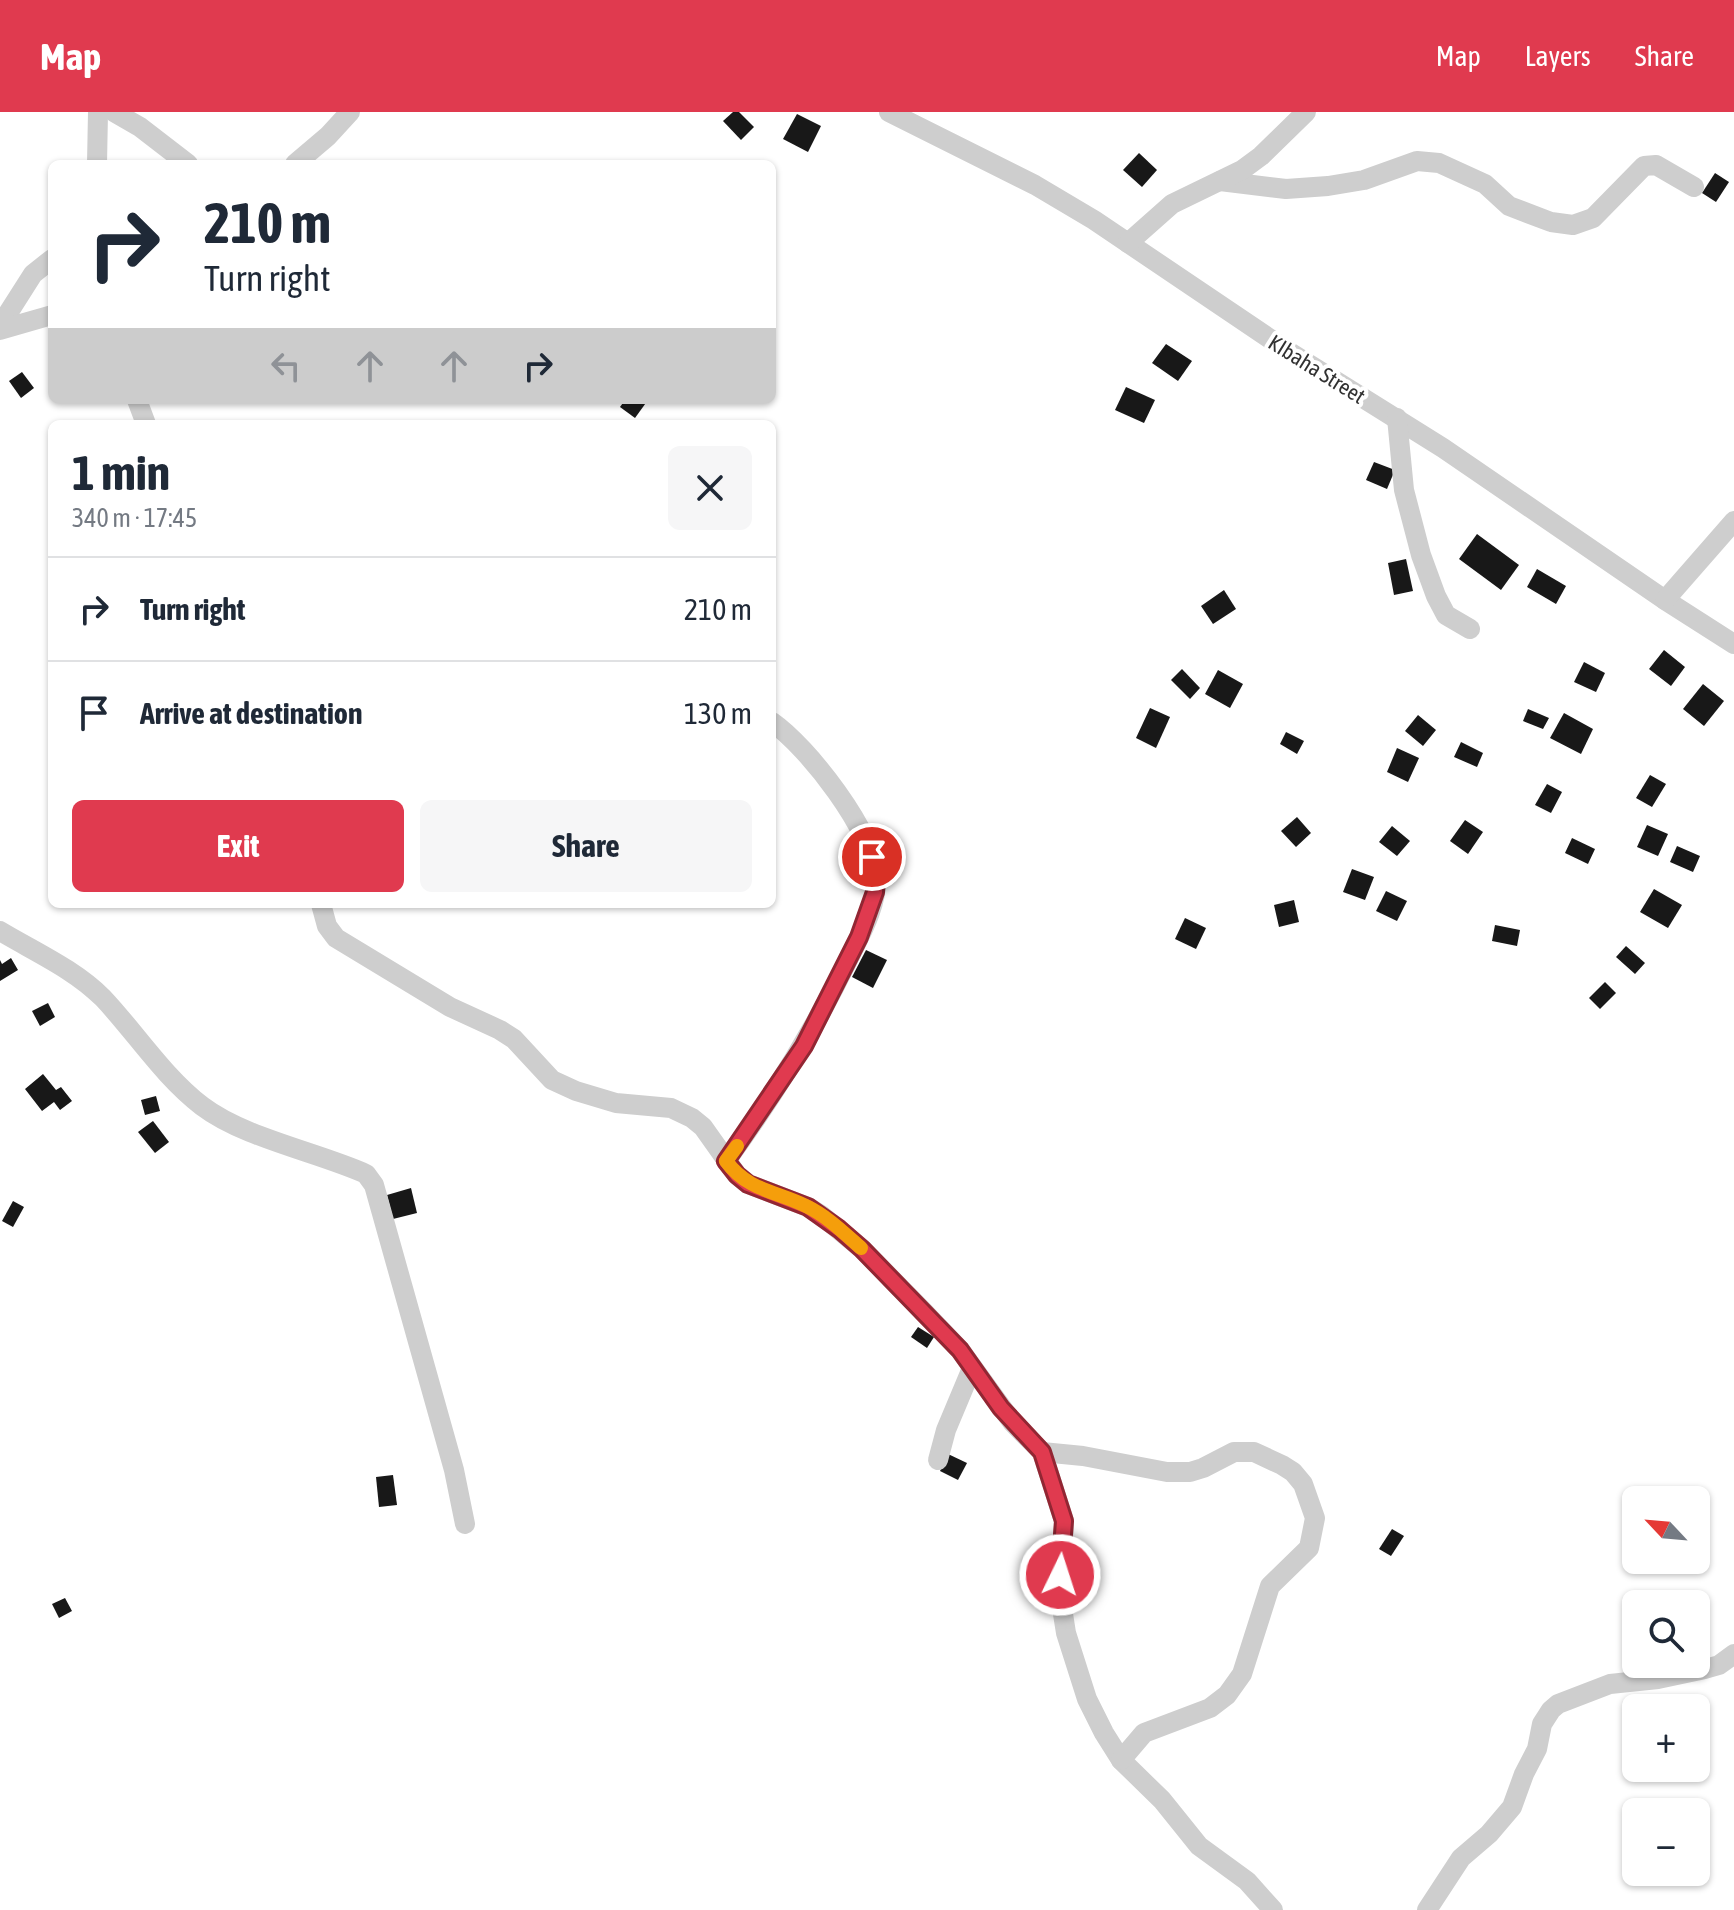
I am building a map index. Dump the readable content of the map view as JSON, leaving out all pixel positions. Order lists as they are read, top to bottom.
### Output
{
  "streets": {
    "street": ["KIbaha Street"]
  },
  "north": "top left",
  "page": {
    "header": "Map",
    "nav": ["Map", "Layers", "Share"],
    "turn": ["210 m", "Turn right"],
    "heading": ["1 min", "340 m · 17:45"],
    "list": [
      {
        "name": "Turn right",
        "value": "210 m"
      },
      {
        "name": "Arrive at destination",
        "value": "130 m"
      }
    ],
    "buttons": ["Exit", "Share"],
    "map_buttons": ["+", "−"]
  }
}
